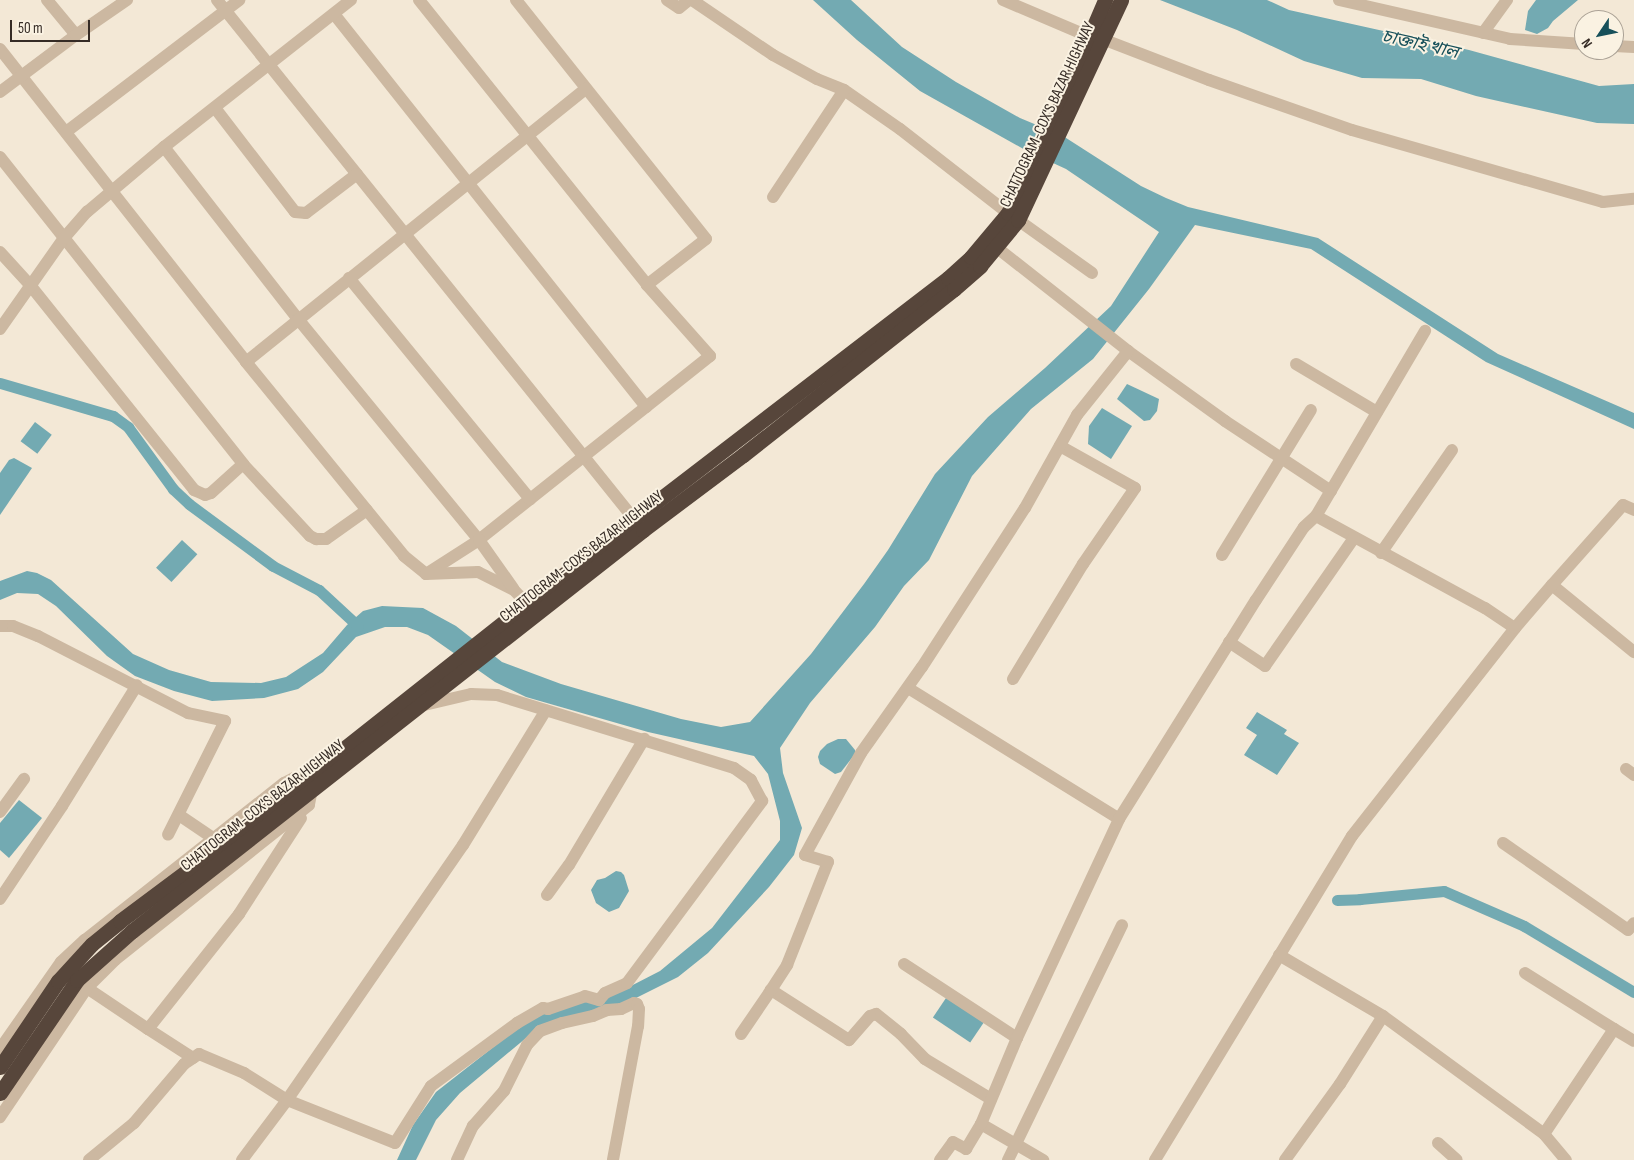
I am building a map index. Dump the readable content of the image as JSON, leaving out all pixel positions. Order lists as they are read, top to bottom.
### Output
{
  "streets": {
    "highway": ["CHATTOGRAM-COX'S BAZAR HIGHWAY"]
  },
  "water": ["চাক্তাই খাল"],
  "scale_bar": "50 m",
  "north": "bottom left"
}
